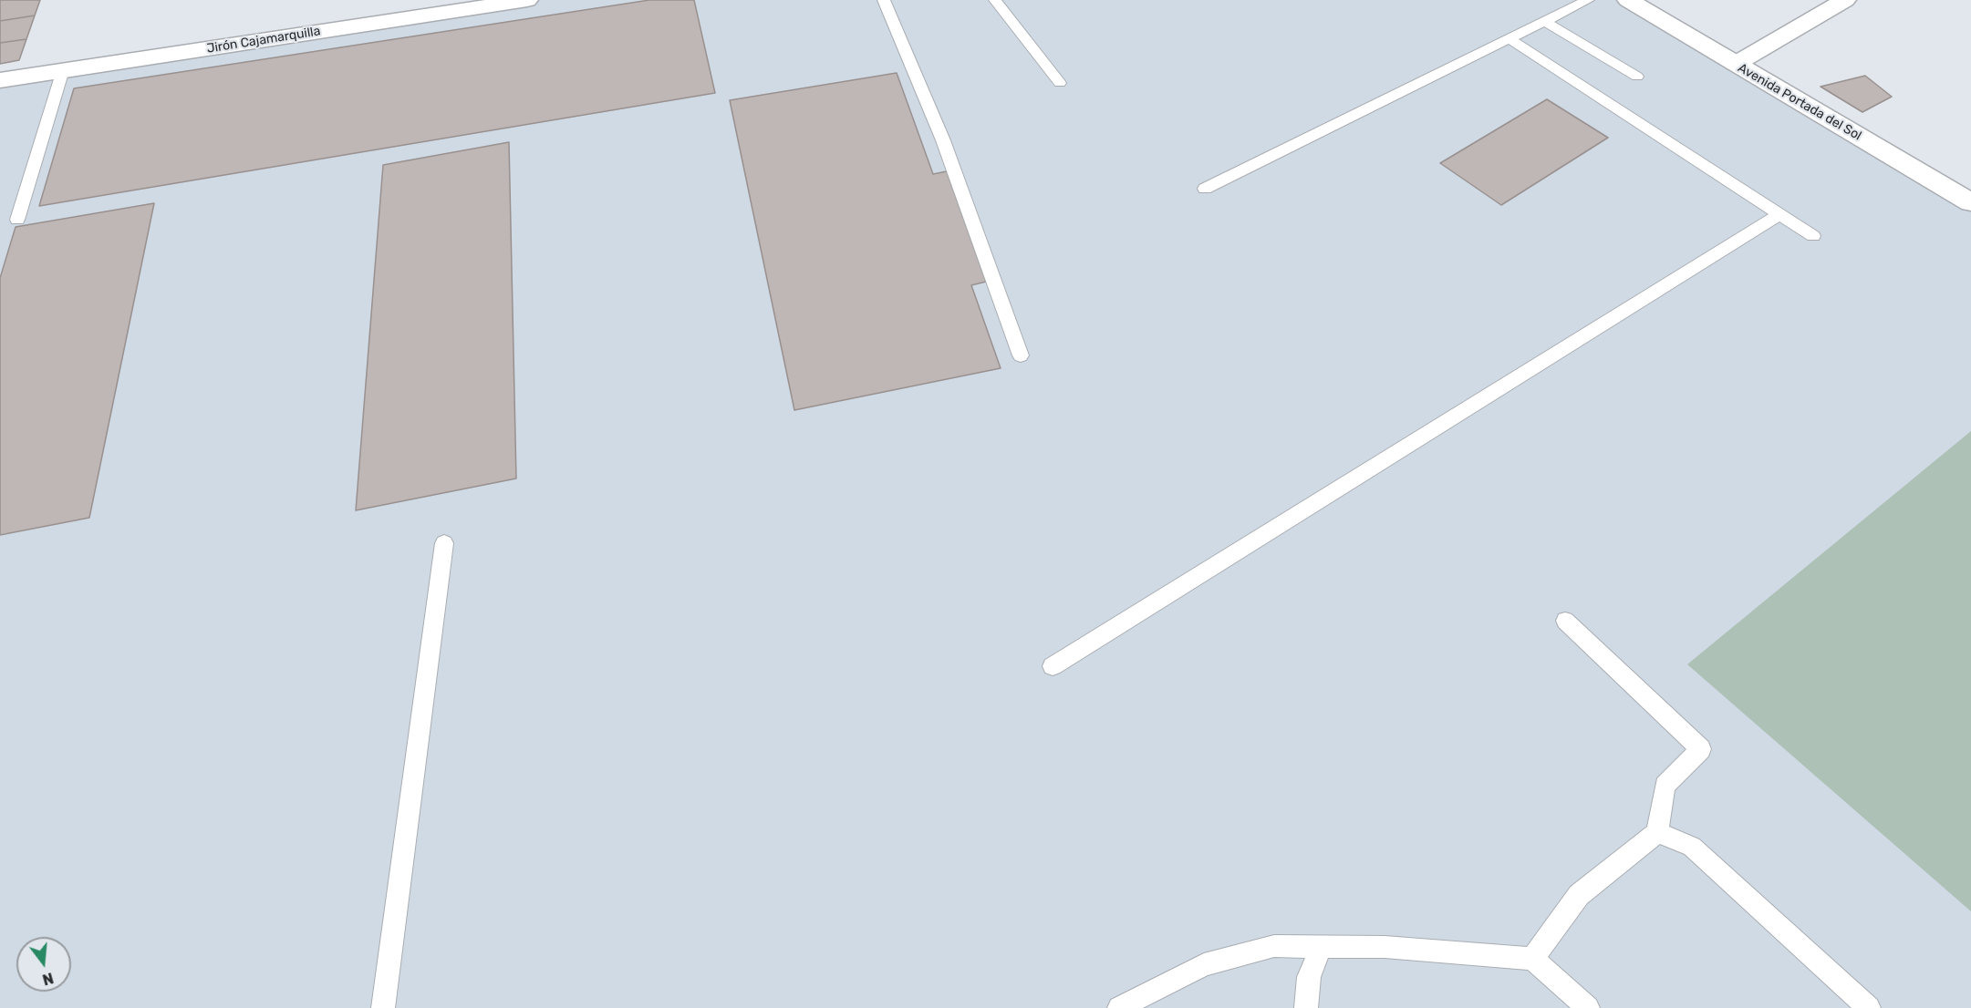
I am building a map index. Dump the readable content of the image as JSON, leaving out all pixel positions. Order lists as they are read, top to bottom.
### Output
{
  "streets": {
    "street": ["Jirón Cajamarquilla", "Avenida Portada del Sol"]
  },
  "north": "bottom"
}
